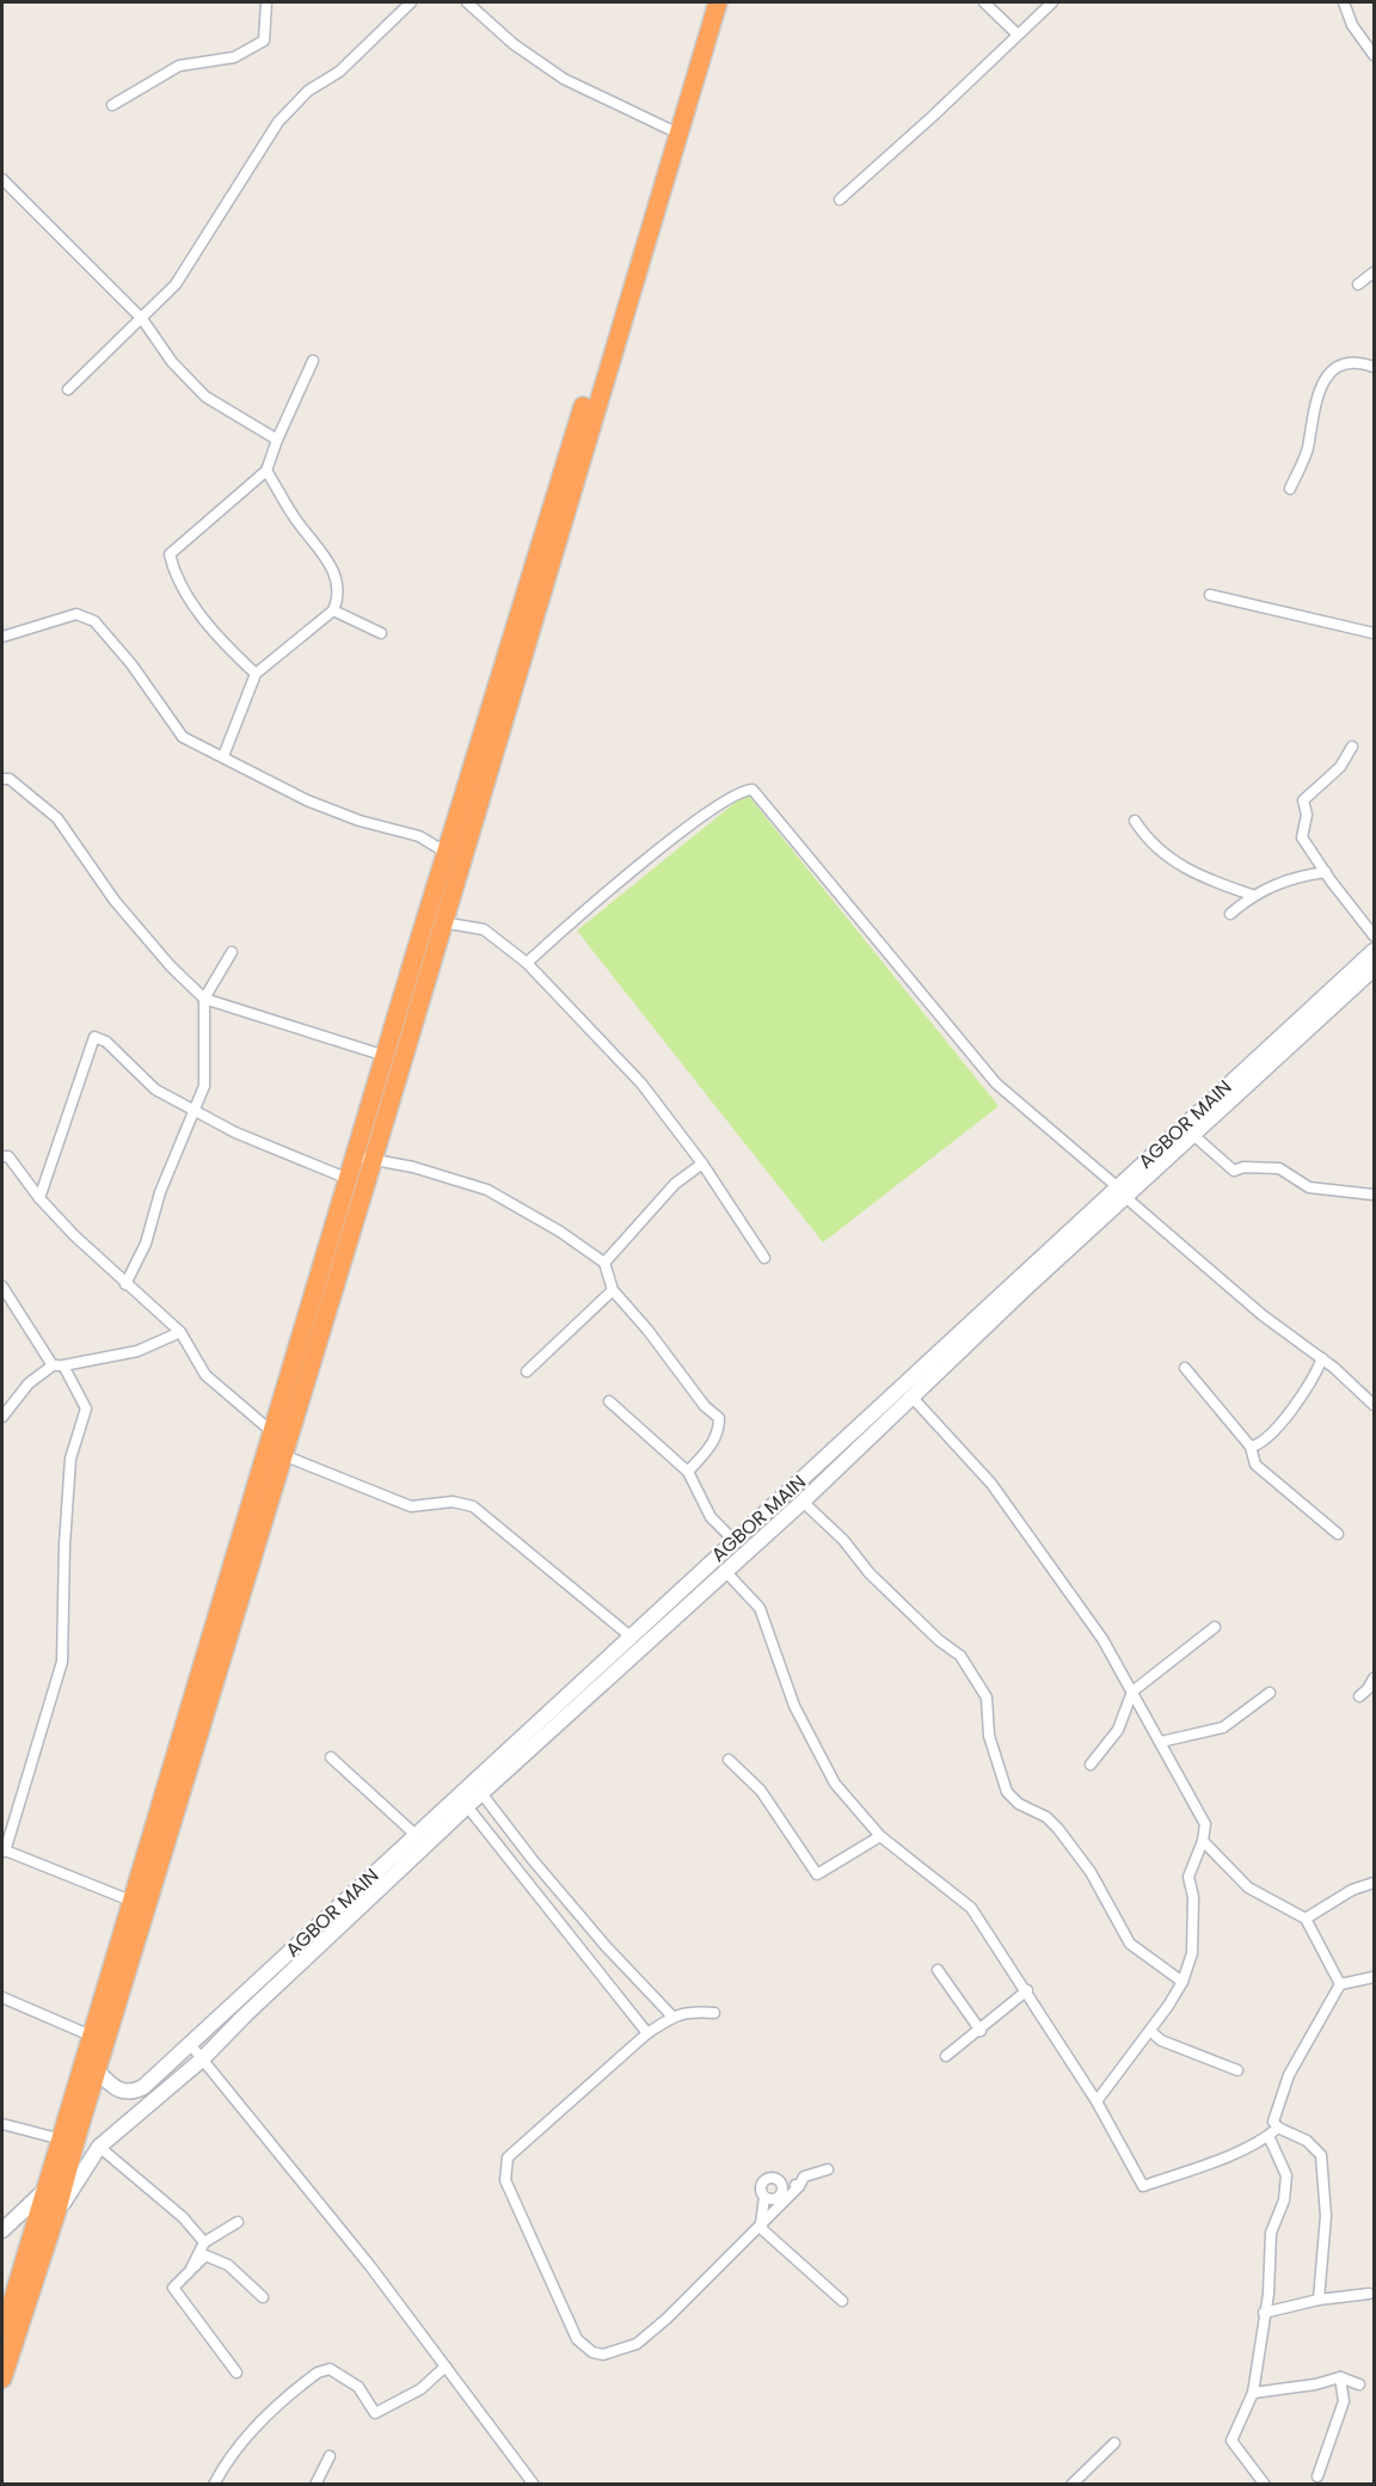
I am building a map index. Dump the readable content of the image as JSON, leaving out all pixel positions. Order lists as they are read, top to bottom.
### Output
{
  "streets": {
    "main road": ["AGBOR MAIN"]
  }
}
